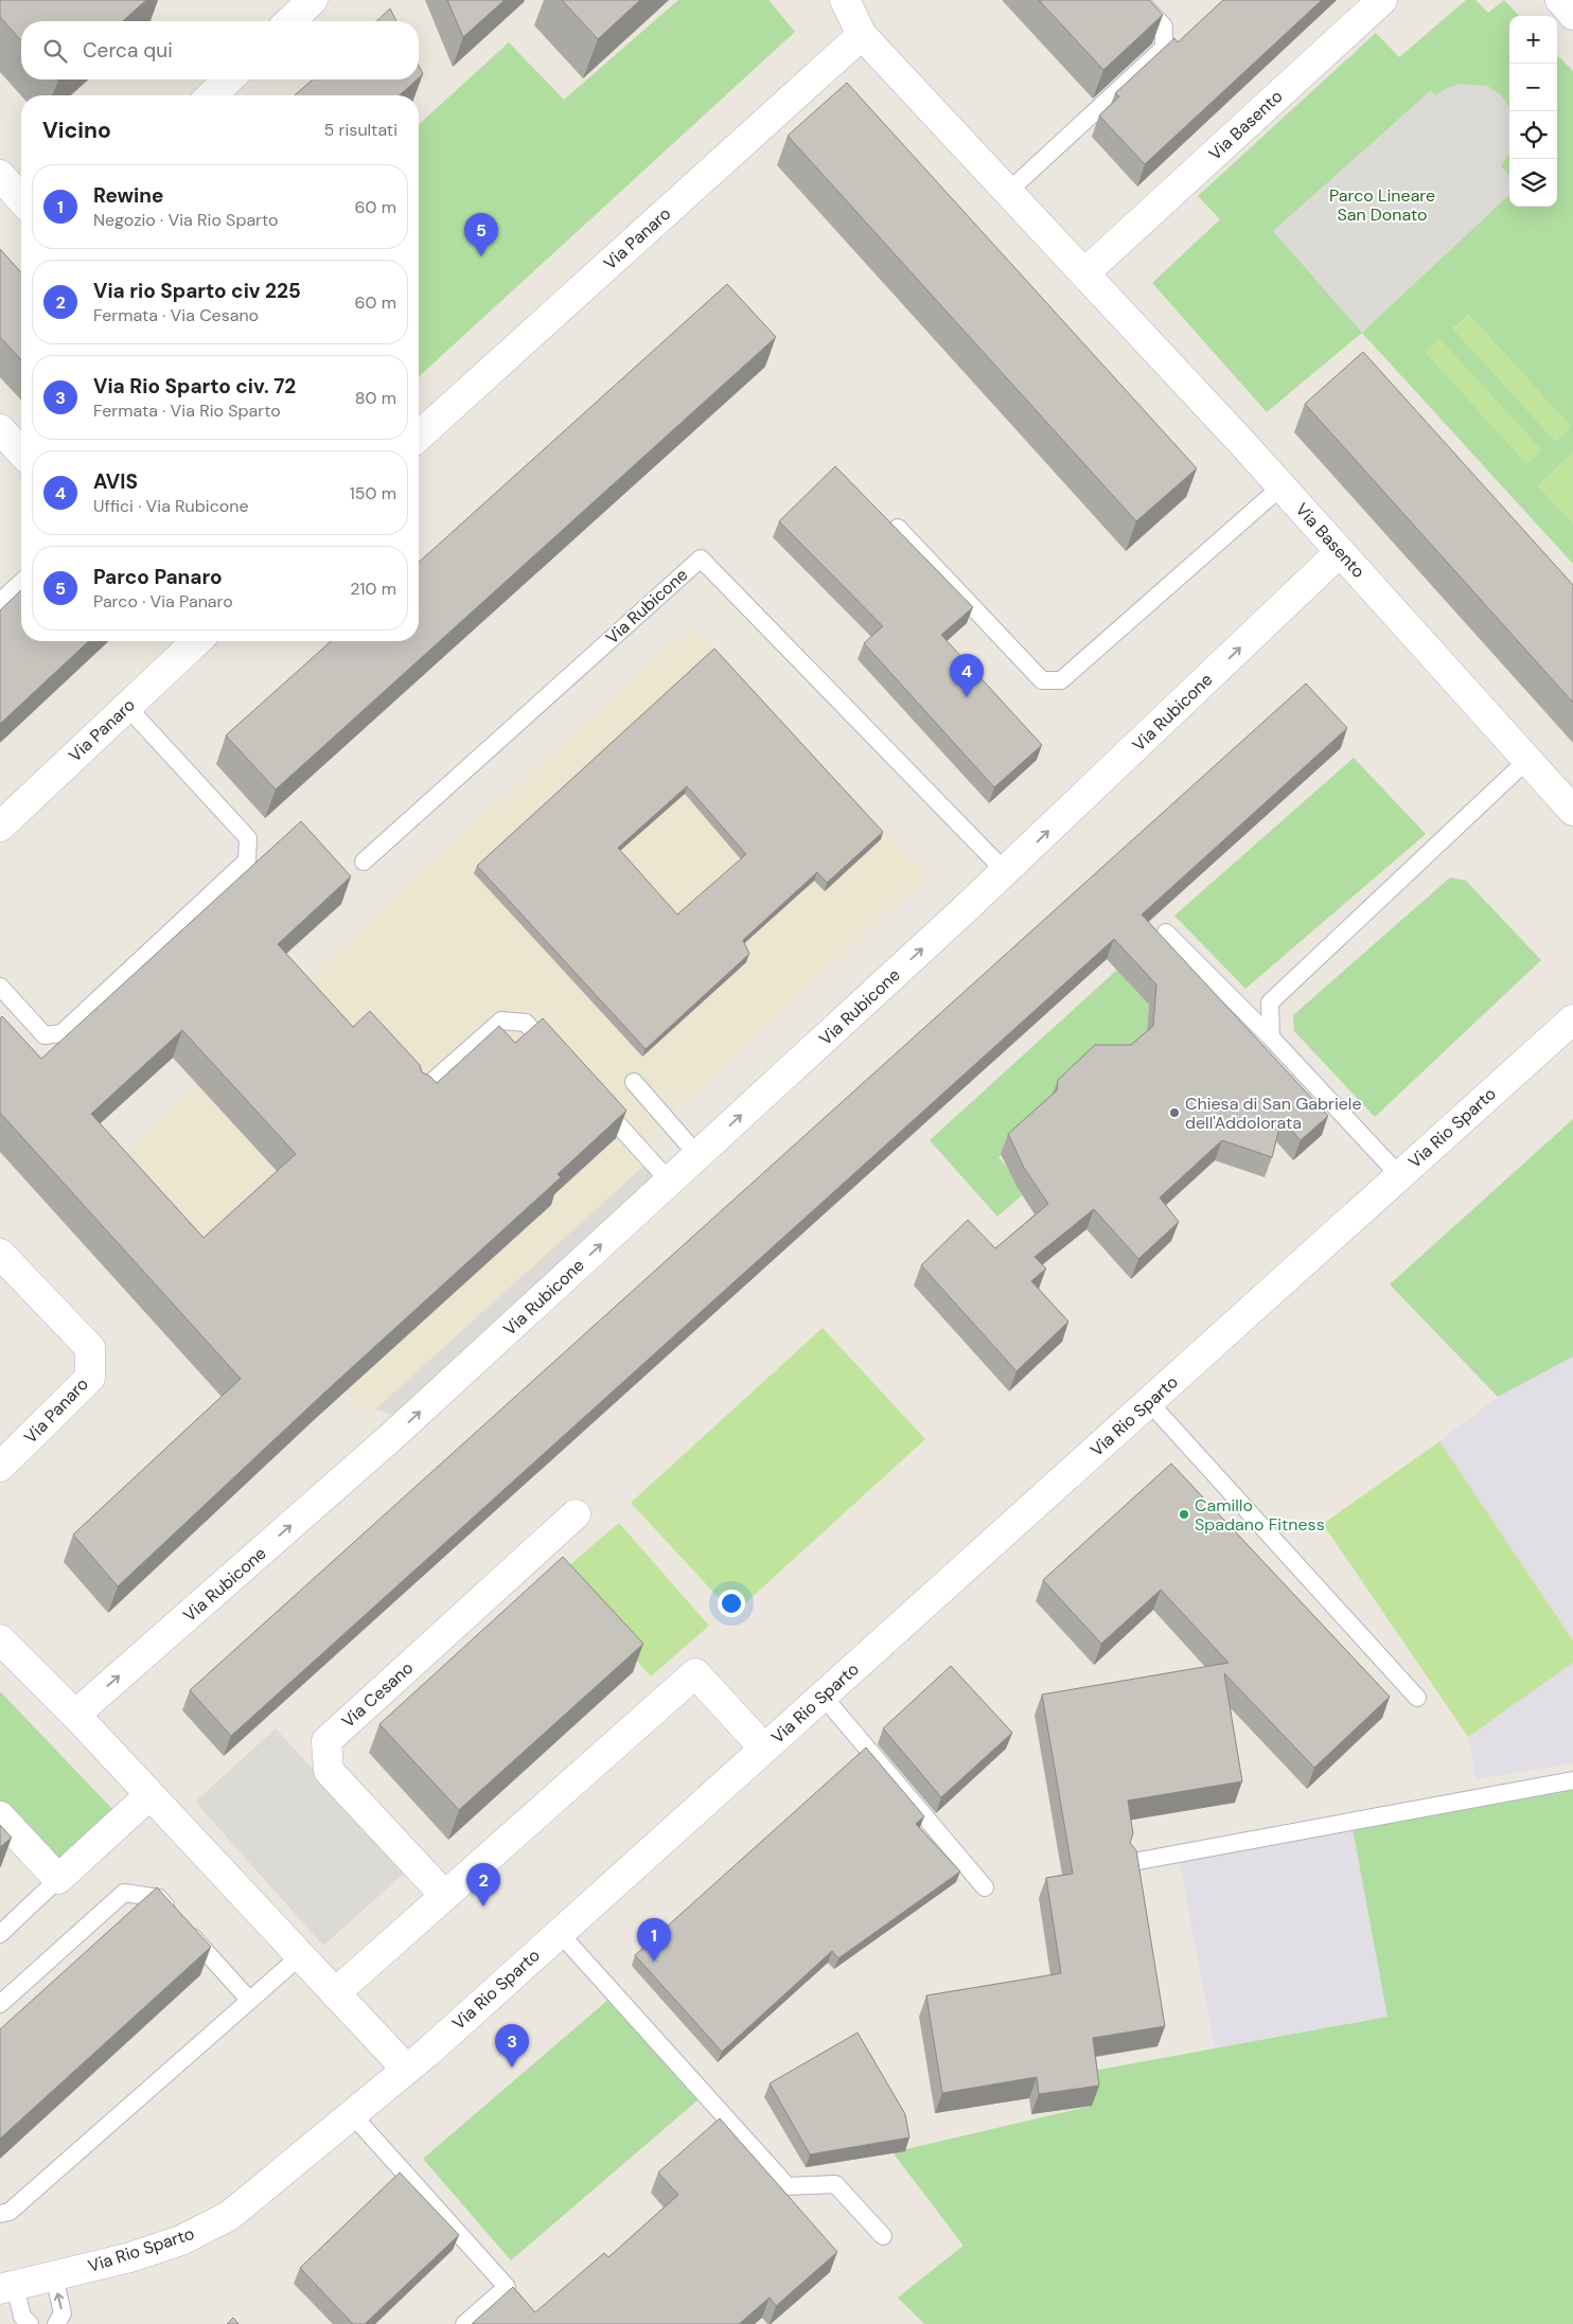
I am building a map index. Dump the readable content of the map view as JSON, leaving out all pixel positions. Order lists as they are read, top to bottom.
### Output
{
  "streets": {
    "street": [
      "Via Basento",
      "Via Panaro",
      "Via Rubicone",
      "Via Rio Sparto",
      "Via Cesano"
    ]
  },
  "crossings": [
    ["Via Basento", "Via Panaro"],
    ["Via Basento", "Via Rubicone"]
  ],
  "one_way": ["Via Rubicone"],
  "parks": ["Parco Lineare San Donato"],
  "places": ["Chiesa di San Gabriele dell'Addolorata", "Camillo Spadano Fitness"],
  "page": {
    "map_buttons": ["+", "−"],
    "search": "Cerca qui",
    "heading": ["Vicino", "5 risultati"],
    "list": [
      {
        "mark": "1",
        "name": "Rewine",
        "note": "Negozio · Via Rio Sparto",
        "value": "60 m"
      },
      {
        "mark": "2",
        "name": "Via rio Sparto civ 225",
        "note": "Fermata · Via Cesano",
        "value": "60 m"
      },
      {
        "mark": "3",
        "name": "Via Rio Sparto civ. 72",
        "note": "Fermata · Via Rio Sparto",
        "value": "80 m"
      },
      {
        "mark": "4",
        "name": "AVIS",
        "note": "Uffici · Via Rubicone",
        "value": "150 m"
      },
      {
        "mark": "5",
        "name": "Parco Panaro",
        "note": "Parco · Via Panaro",
        "value": "210 m"
      }
    ],
    "pins": [
      "5",
      "4",
      "2",
      "1",
      "3"
    ]
  }
}
